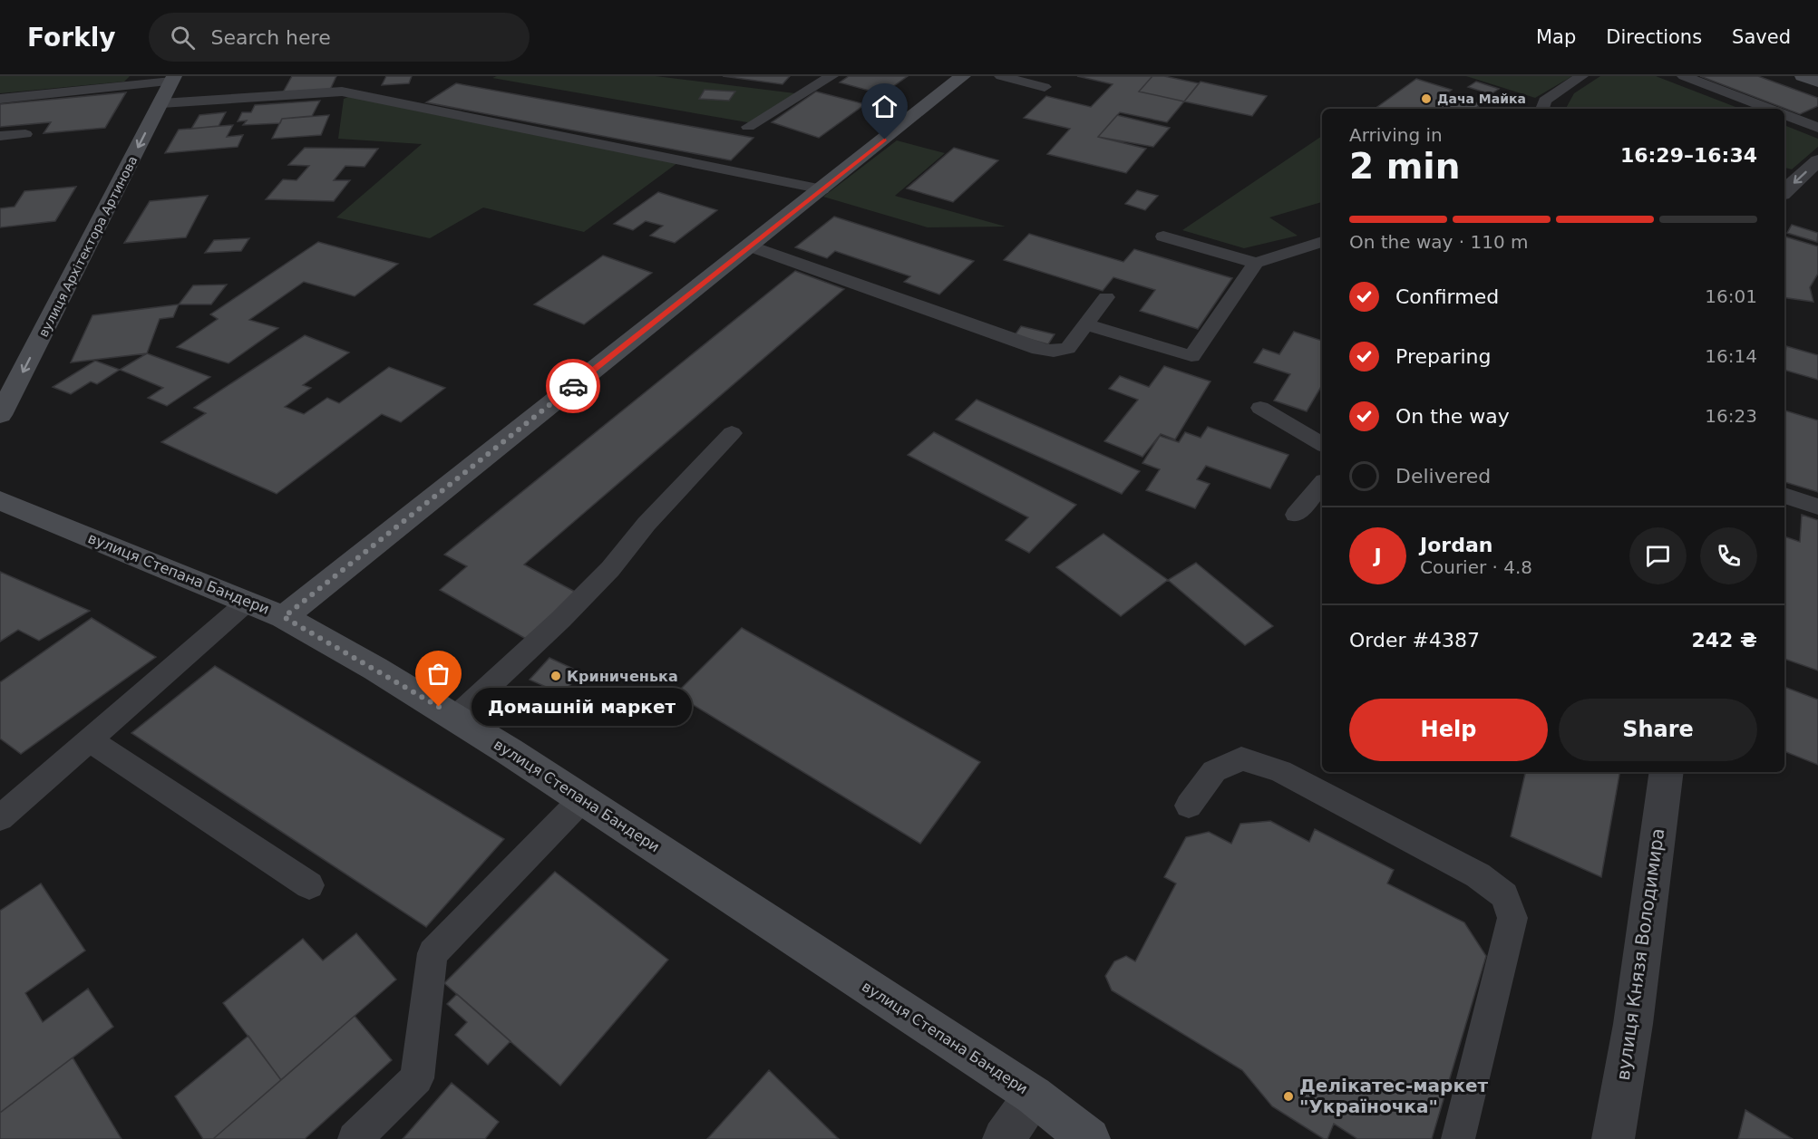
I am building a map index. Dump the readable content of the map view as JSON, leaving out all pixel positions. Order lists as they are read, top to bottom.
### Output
{
  "streets": {
    "street": ["вулиця Архітектора Артинова", "вулиця Степана Бандери", "вулиця Князя Володимира"]
  },
  "one_way": ["вулиця Архітектора Артинова"],
  "places": [
    "Дача Майка",
    "Криниченька",
    "Домашній маркет",
    "Делікатес-маркет \"Україночка\""
  ],
  "page": {
    "header": "Forkly",
    "search": "Search here",
    "nav": ["Map", "Directions", "Saved"],
    "heading": ["2 min", "Arriving in", "16:29–16:34"],
    "panel": [
      "Jordan",
      "Courier · 4.8",
      "Order #4387",
      "242 ₴"
    ],
    "bar": "On the way · 110 m",
    "list": [
      ["Confirmed", "16:01"],
      ["Preparing", "16:14"],
      ["On the way", "16:23"],
      "Delivered"
    ],
    "round": "J",
    "bubble": "Домашній маркет",
    "buttons": ["Help", "Share"]
  }
}
